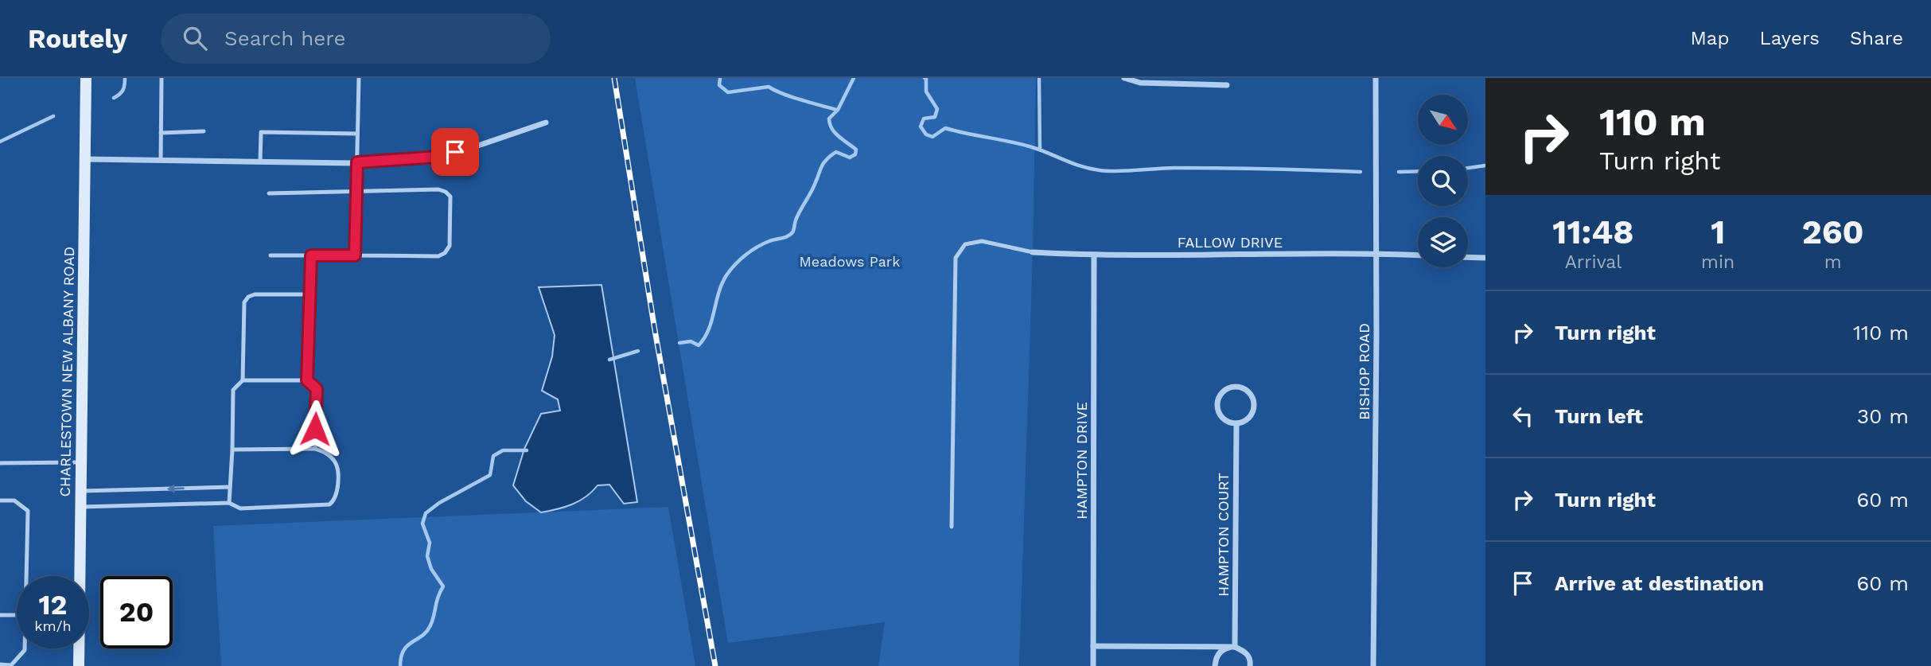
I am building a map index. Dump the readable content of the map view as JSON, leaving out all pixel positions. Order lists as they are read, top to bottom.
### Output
{
  "streets": {
    "main road": ["CHARLESTOWN NEW ALBANY ROAD"],
    "street": [
      "FALLOW DRIVE",
      "BISHOP ROAD",
      "HAMPTON DRIVE",
      "HAMPTON COURT"
    ]
  },
  "crossings": [
    ["FALLOW DRIVE", "BISHOP ROAD"],
    ["FALLOW DRIVE", "HAMPTON DRIVE"]
  ],
  "parks": ["Meadows Park"],
  "north": "bottom right",
  "page": {
    "header": "Routely",
    "search": "Search here",
    "nav": ["Map", "Layers", "Share"],
    "turn": ["110 m", "Turn right"],
    "eta": [
      "11:48",
      "Arrival",
      "1",
      "min",
      "260",
      "m"
    ],
    "list": [
      {
        "name": "Turn right",
        "value": "110 m"
      },
      {
        "name": "Turn left",
        "value": "30 m"
      },
      {
        "name": "Turn right",
        "value": "60 m"
      },
      {
        "name": "Arrive at destination",
        "value": "60 m"
      }
    ],
    "speed": "12 km/h",
    "limit": "20"
  }
}
